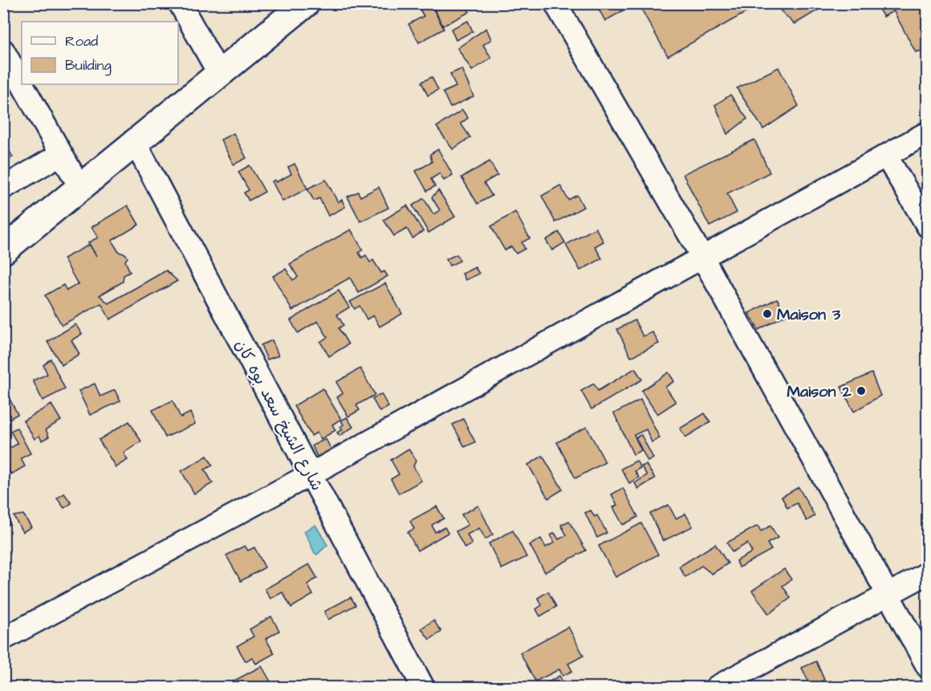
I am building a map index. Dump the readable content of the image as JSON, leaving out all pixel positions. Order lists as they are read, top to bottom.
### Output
{
  "streets": {
    "street": ["شارع الشيخ سعد بوه كان"]
  },
  "places": ["Maison 3", "Maison 2"],
  "legend": ["Road", "Building"]
}
